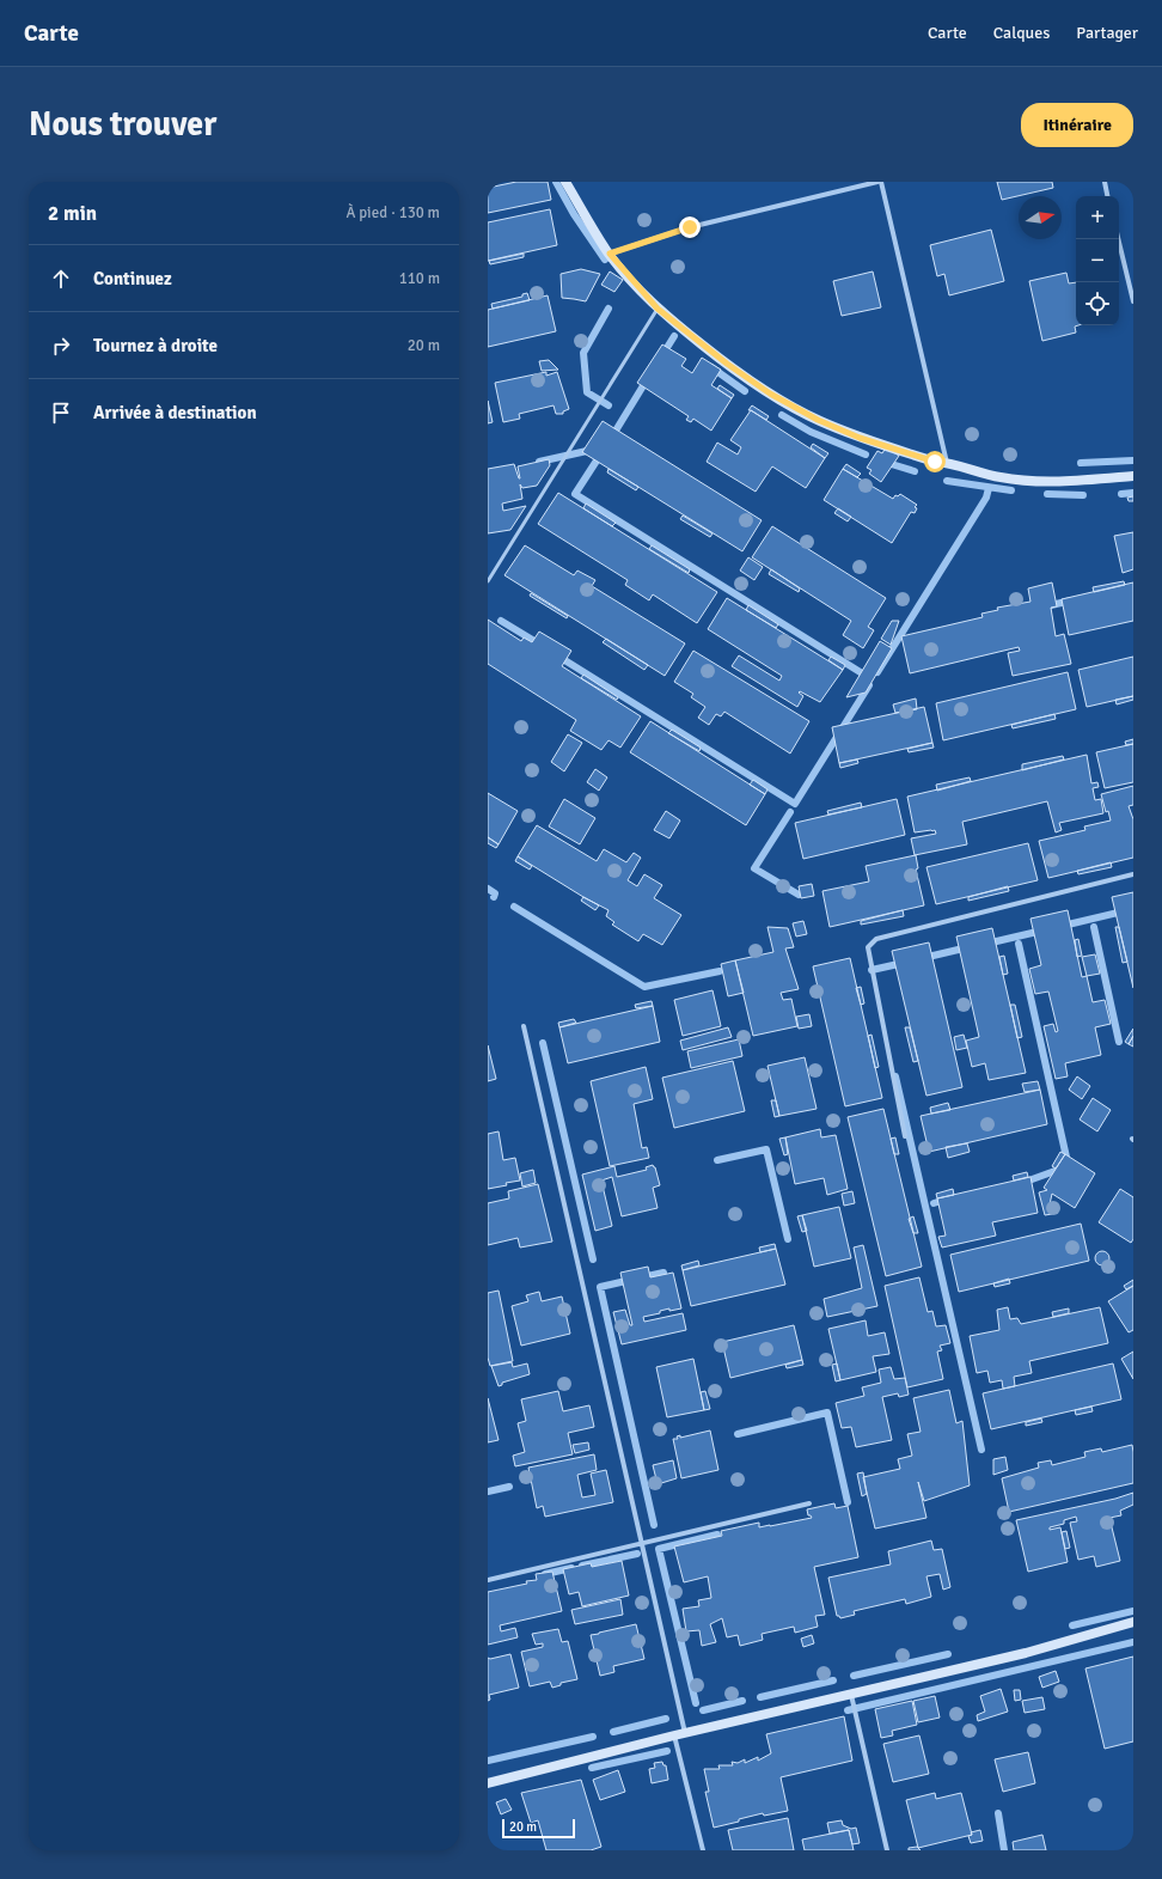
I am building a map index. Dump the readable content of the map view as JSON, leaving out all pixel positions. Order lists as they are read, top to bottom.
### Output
{
  "scale_bar": "20 m",
  "north": "right",
  "page": {
    "header": "Carte",
    "nav": ["Carte", "Calques", "Partager"],
    "buttons": "Itinéraire",
    "title": "Nous trouver",
    "heading": ["2 min", "À pied · 130 m"],
    "map_buttons": ["+", "−"],
    "list": [
      ["Continuez", "110 m"],
      ["Tournez à droite", "20 m"],
      "Arrivée à destination"
    ],
    "scale": "20 m"
  }
}
